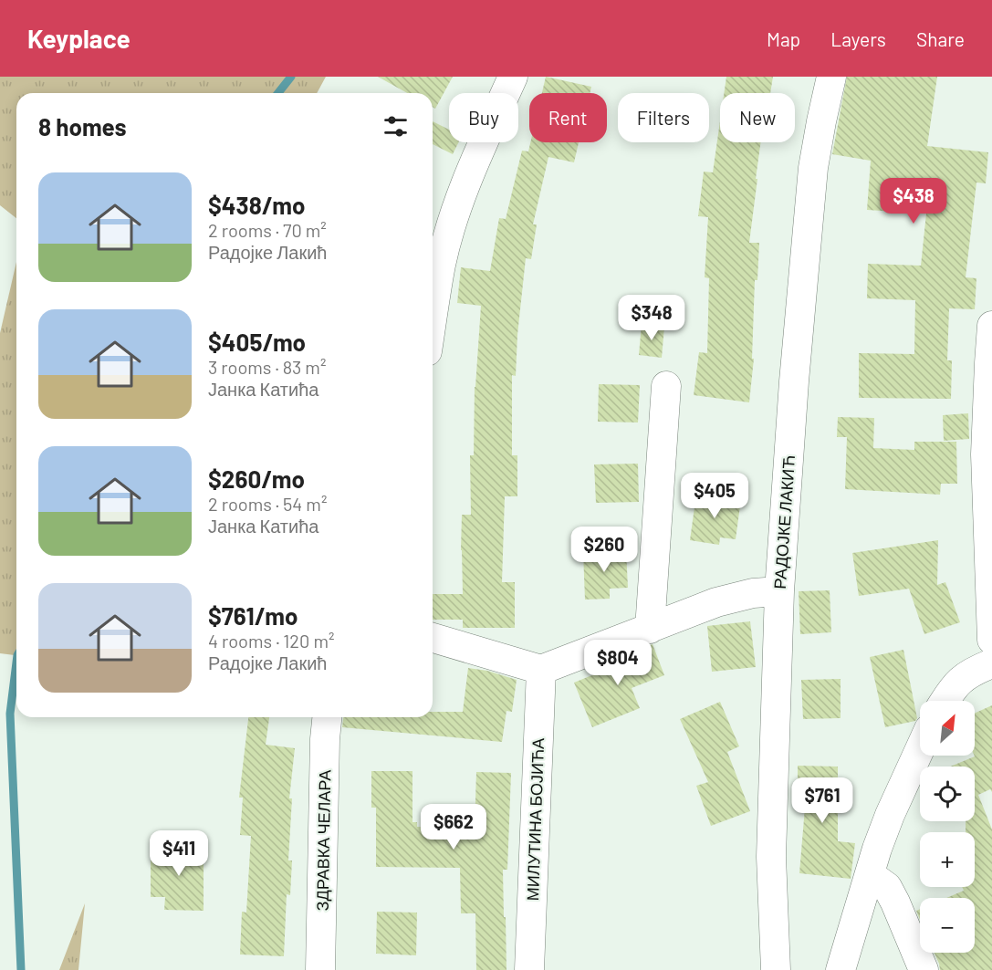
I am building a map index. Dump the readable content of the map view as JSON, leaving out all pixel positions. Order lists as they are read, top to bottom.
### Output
{
  "streets": {
    "street": ["РАДОЈКЕ ЛАКИЋ", "МИЛУТИНА БОЈИЋА", "ЗДРАВКА ЧЕЛАРА"]
  },
  "north": "top right",
  "page": {
    "header": "Keyplace",
    "nav": ["Map", "Layers", "Share"],
    "chip": [
      "Buy",
      "Rent",
      "Filters",
      "New"
    ],
    "heading": "8 homes",
    "list": [
      {
        "name": "$438/mo",
        "note": "2 rooms · 70 m² · Радојке Лакић"
      },
      {
        "name": "$405/mo",
        "note": "3 rooms · 83 m² · Јанка Катића"
      },
      {
        "name": "$260/mo",
        "note": "2 rooms · 54 m² · Јанка Катића"
      },
      {
        "name": "$761/mo",
        "note": "4 rooms · 120 m² · Радојке Лакић"
      }
    ],
    "price": [
      "$438",
      "$348",
      "$405",
      "$260",
      "$804",
      "$761",
      "$662",
      "$411"
    ],
    "map_buttons": ["+", "−"]
  }
}
